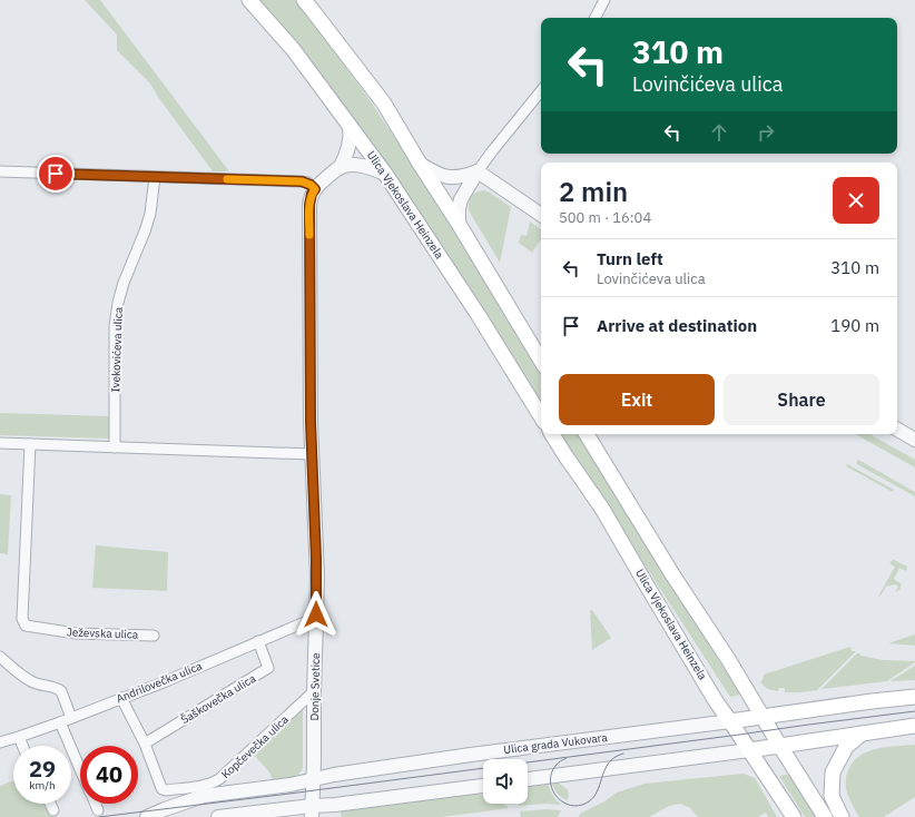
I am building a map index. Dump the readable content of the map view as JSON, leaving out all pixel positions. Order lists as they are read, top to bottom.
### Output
{
  "streets": {
    "main road": ["Ulica Vjekoslava Heinzela", "Ulica grada Vukovara"],
    "street": [
      "Ivekovićeva ulica",
      "Ježevska ulica",
      "Andrilovečka ulica",
      "Donje Svetice",
      "Šaškovečka ulica",
      "Kopčevečka ulica"
    ]
  },
  "crossings": [
    ["Ulica Vjekoslava Heinzela", "Ulica grada Vukovara"],
    ["Andrilovečka ulica", "Donje Svetice"],
    ["Andrilovečka ulica", "Šaškovečka ulica"],
    ["Donje Svetice", "Ulica grada Vukovara"],
    ["Donje Svetice", "Kopčevečka ulica"],
    ["Šaškovečka ulica", "Kopčevečka ulica"]
  ],
  "page": {
    "turn": ["310 m", "Lovinčićeva ulica"],
    "heading": ["2 min", "500 m · 16:04"],
    "list": [
      {
        "name": "Turn left",
        "note": "Lovinčićeva ulica",
        "value": "310 m"
      },
      {
        "name": "Arrive at destination",
        "value": "190 m"
      }
    ],
    "buttons": ["Exit", "Share"],
    "speed": "29 km/h",
    "limit": "40"
  }
}
